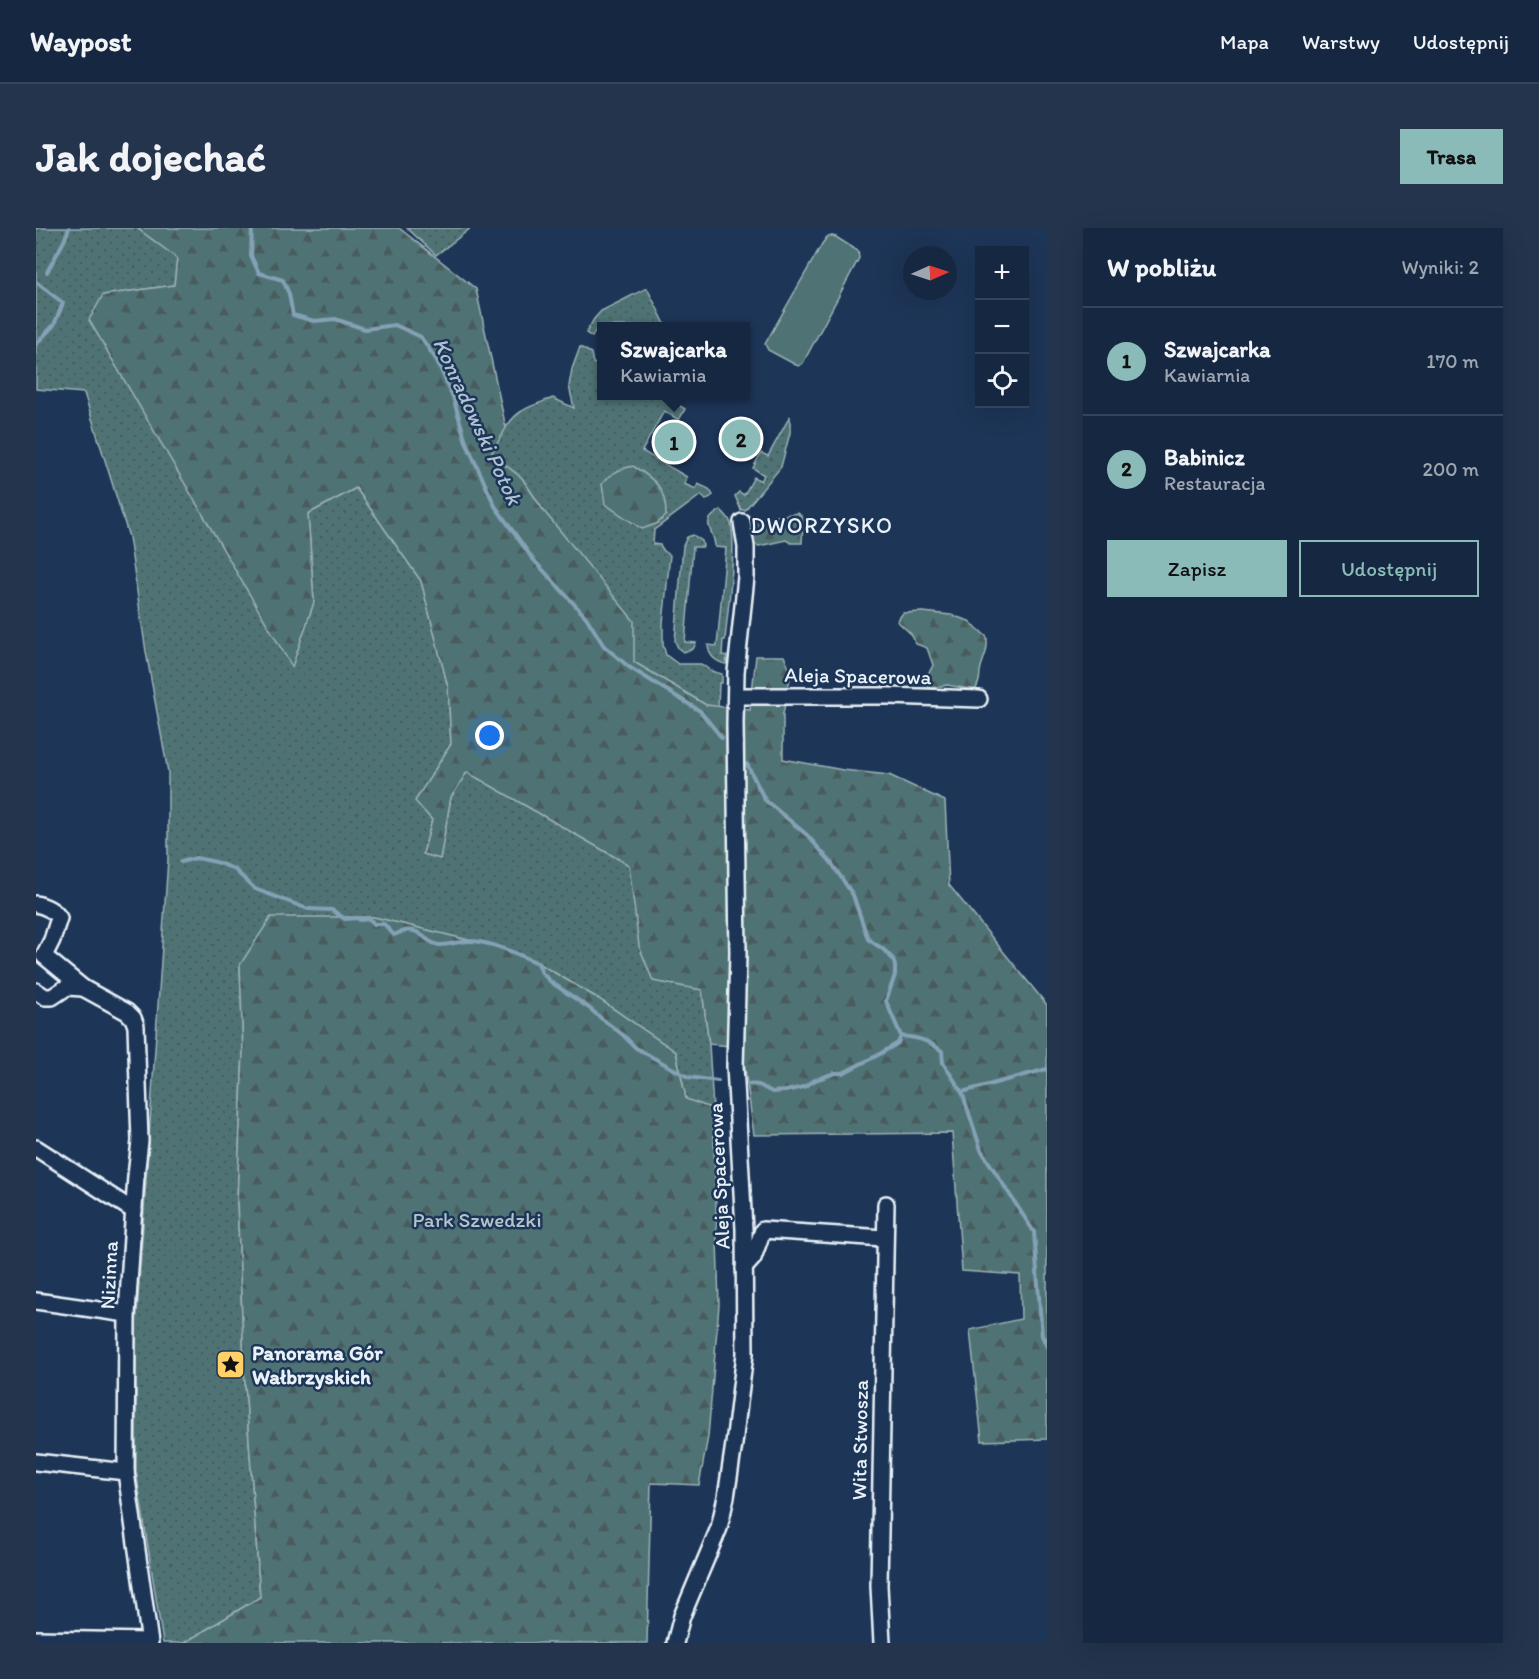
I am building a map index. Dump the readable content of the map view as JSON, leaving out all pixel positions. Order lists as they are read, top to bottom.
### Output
{
  "streets": {
    "street": ["Aleja Spacerowa", "Nizinna", "Wita Stwosza"]
  },
  "districts": ["DWORZYSKO"],
  "water": ["Konradowski Potok"],
  "parks": ["Park Szwedzki"],
  "places": {
    "place": ["Panorama Gór Wałbrzyskich"]
  },
  "north": "right",
  "page": {
    "header": "Waypost",
    "nav": ["Mapa", "Warstwy", "Udostępnij"],
    "buttons": [
      "Trasa",
      ["Zapisz", "Udostępnij"]
    ],
    "title": "Jak dojechać",
    "heading": ["W pobliżu", "Wyniki: 2"],
    "map_buttons": ["+", "−"],
    "list": [
      {
        "mark": "1",
        "name": "Szwajcarka",
        "note": "Kawiarnia",
        "value": "170 m"
      },
      {
        "mark": "2",
        "name": "Babinicz",
        "note": "Restauracja",
        "value": "200 m"
      }
    ],
    "popup": ["Szwajcarka", "Kawiarnia"],
    "pins": ["2", "1"]
  }
}
